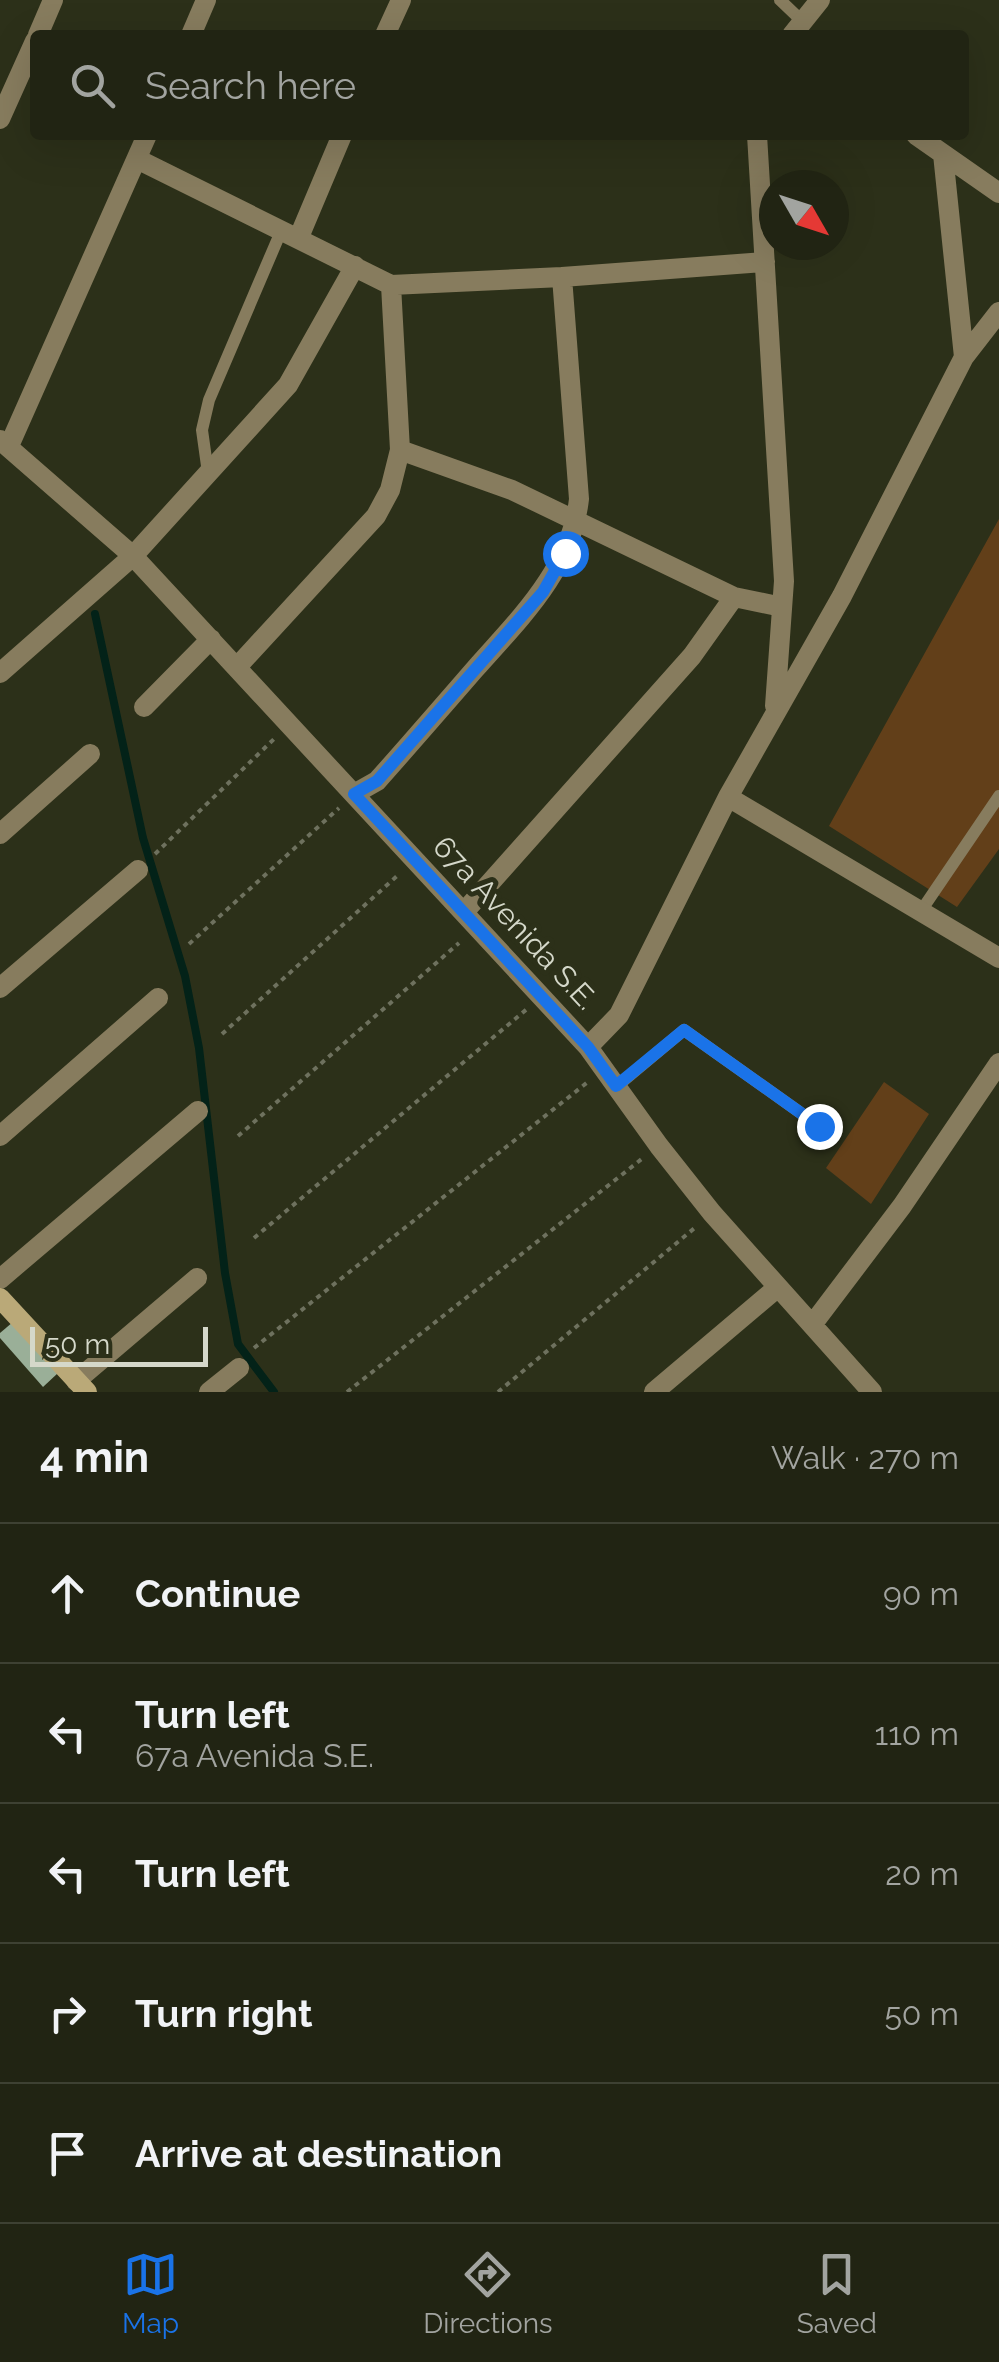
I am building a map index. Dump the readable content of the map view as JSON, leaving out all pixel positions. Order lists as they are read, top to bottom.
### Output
{
  "streets": {
    "street": ["67a Avenida S.E."]
  },
  "scale_bar": "50 m",
  "north": "bottom right",
  "page": {
    "search": "Search here",
    "scale": "50 m",
    "heading": ["4 min", "Walk · 270 m"],
    "list": [
      ["Continue", "90 m"],
      ["Turn left", "67a Avenida S.E.", "110 m"],
      ["Turn left", "20 m"],
      ["Turn right", "50 m"],
      "Arrive at destination"
    ],
    "nav": ["Map", "Directions", "Saved"]
  }
}
